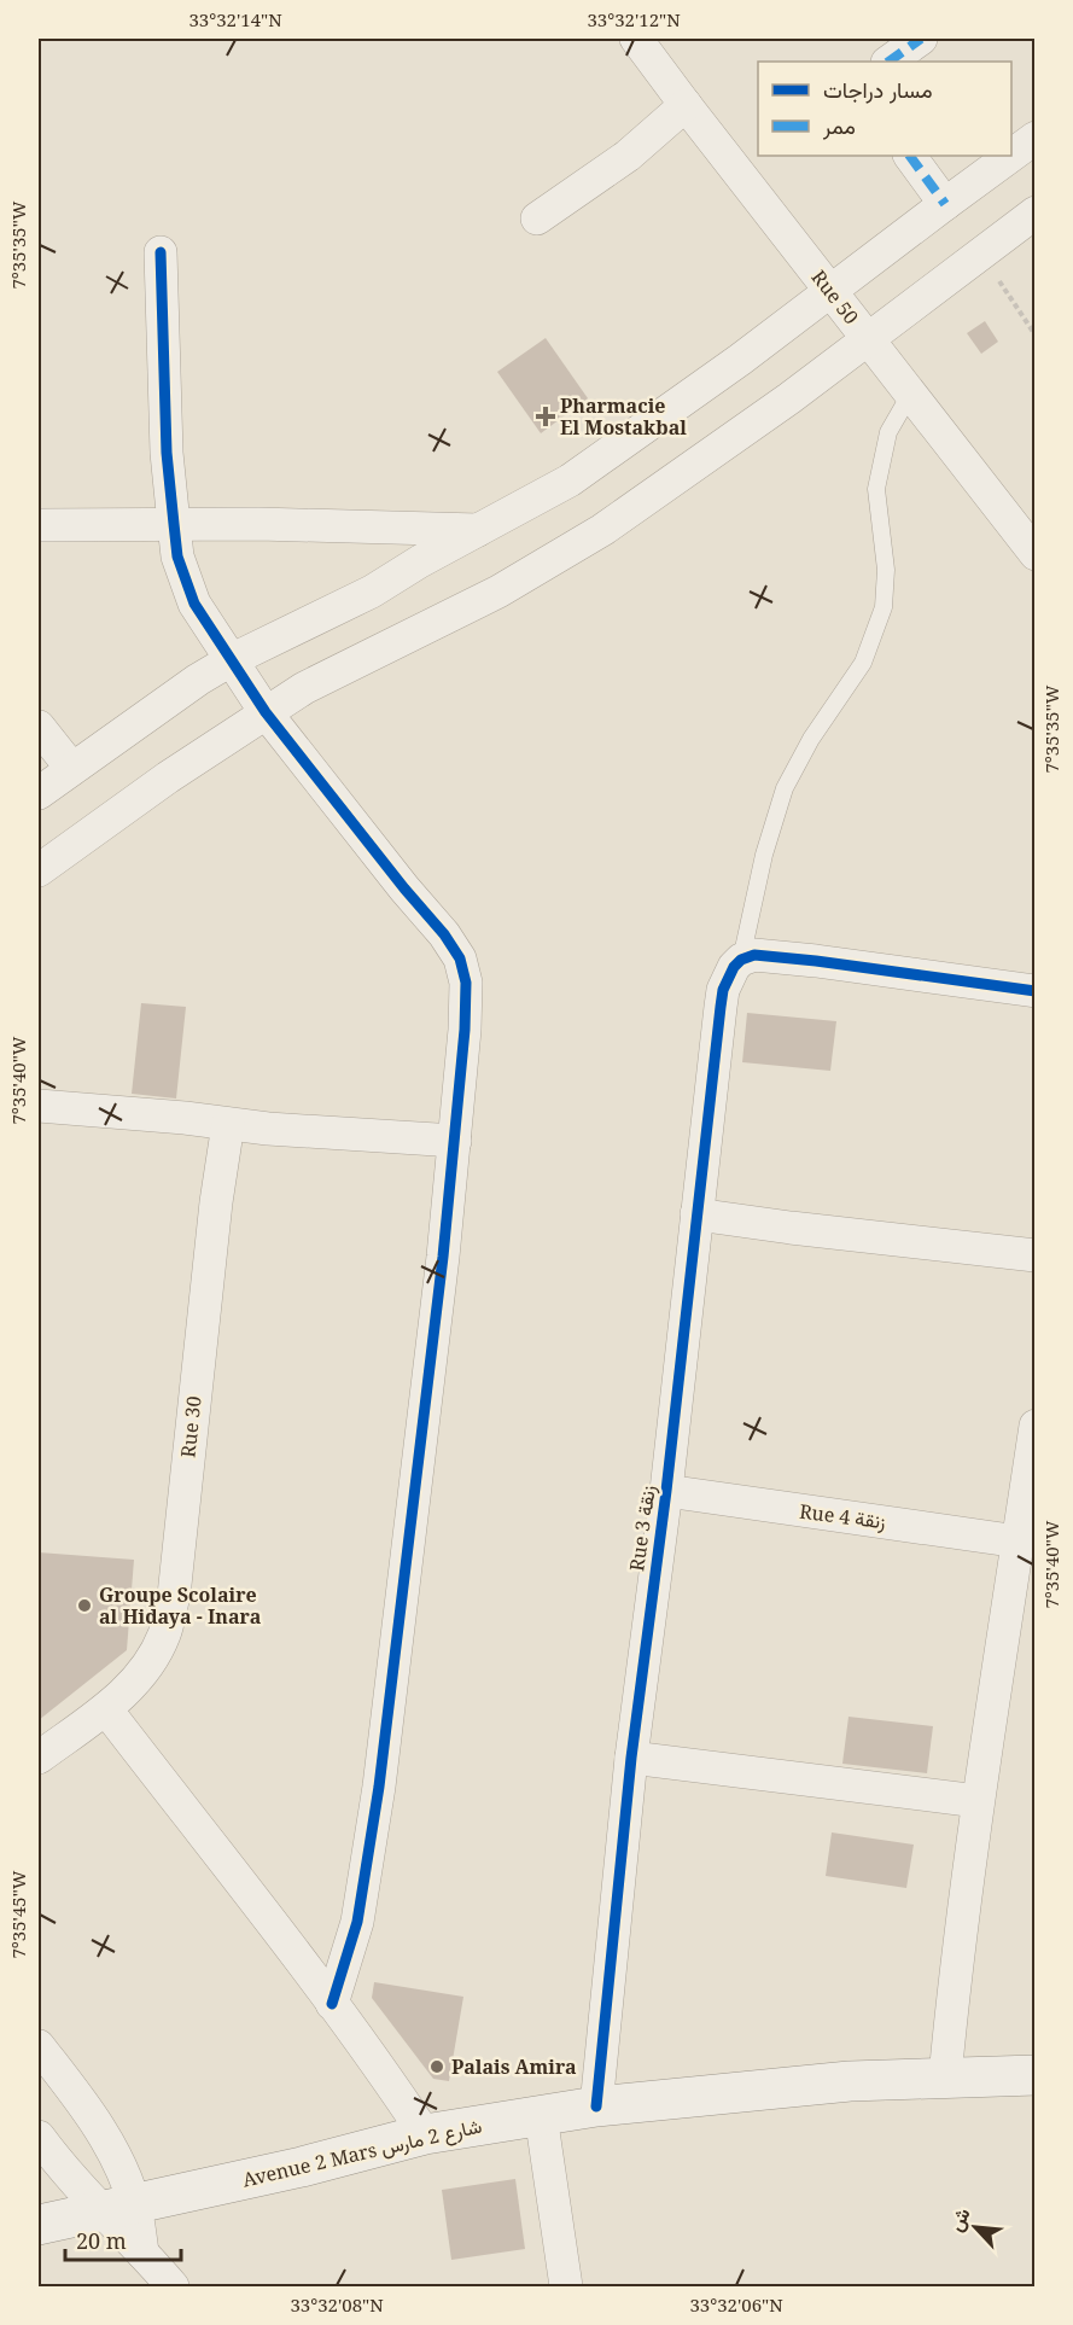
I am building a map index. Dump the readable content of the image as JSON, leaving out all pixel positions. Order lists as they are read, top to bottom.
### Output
{
  "streets": {
    "street": [
      "Rue 50",
      "Rue 30",
      "Rue 4 زنقة",
      "Rue 3 زنقة",
      "Avenue 2 Mars شارع 2 مارس"
    ]
  },
  "crossings": [
    ["Rue 4 زنقة", "Rue 3 زنقة"],
    ["Rue 3 زنقة", "Avenue 2 Mars شارع 2 مارس"]
  ],
  "places": {
    "health": ["Pharmacie El Mostakbal"],
    "other": ["Groupe Scolaire al Hidaya - Inara", "Palais Amira"]
  },
  "legend": ["مسار دراجات", "ممر"],
  "scale_bar": "20 m",
  "north": "top left",
  "coordinates": [
    "33°32'14\"N",
    "33°32'12\"N",
    "7°35'35\"W",
    "7°35'40\"W",
    "7°35'45\"W",
    "33°32'08\"N",
    "33°32'06\"N"
  ]
}
